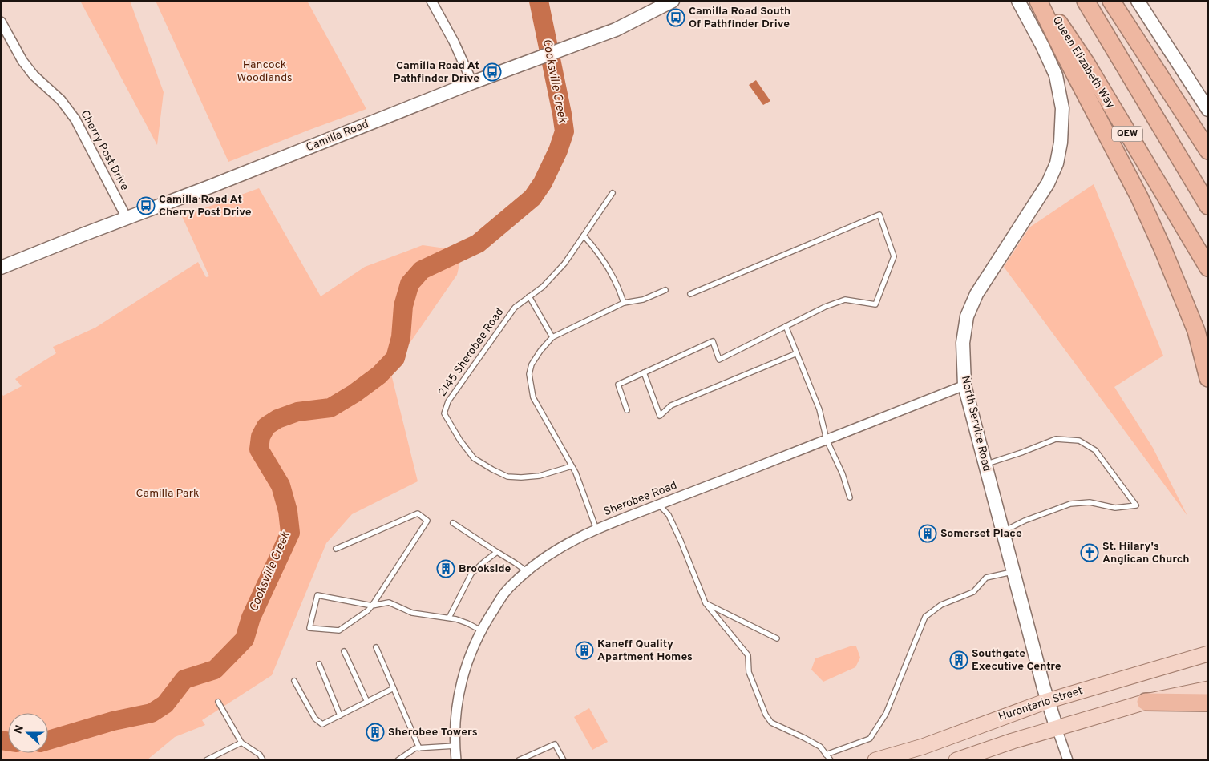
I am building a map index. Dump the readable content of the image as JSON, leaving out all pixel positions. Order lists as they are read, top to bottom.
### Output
{
  "streets": {
    "highway": ["Queen Elizabeth Way", "QEW"],
    "main road": ["Hurontario Street"],
    "street": [
      "Camilla Road",
      "Cherry Post Drive",
      "North Service Road",
      "Sherobee Road"
    ],
    "lane": ["2145 Sherobee Road"]
  },
  "crossings": [
    ["Camilla Road", "Cherry Post Drive"],
    ["North Service Road", "Sherobee Road"],
    ["North Service Road", "Hurontario Street"]
  ],
  "water": ["Cooksville Creek"],
  "parks": ["Hancock Woodlands", "Camilla Park"],
  "places": {
    "bus stop": ["Camilla Road South Of Pathfinder Drive", "Camilla Road At Pathfinder Drive", "Camilla Road At Cherry Post Drive"],
    "building": [
      "Somerset Place",
      "Brookside",
      "Kaneff Quality Apartment Homes",
      "Southgate Executive Centre",
      "Sherobee Towers"
    ],
    "church": ["St. Hilary's Anglican Church"]
  },
  "north": "left"
}
